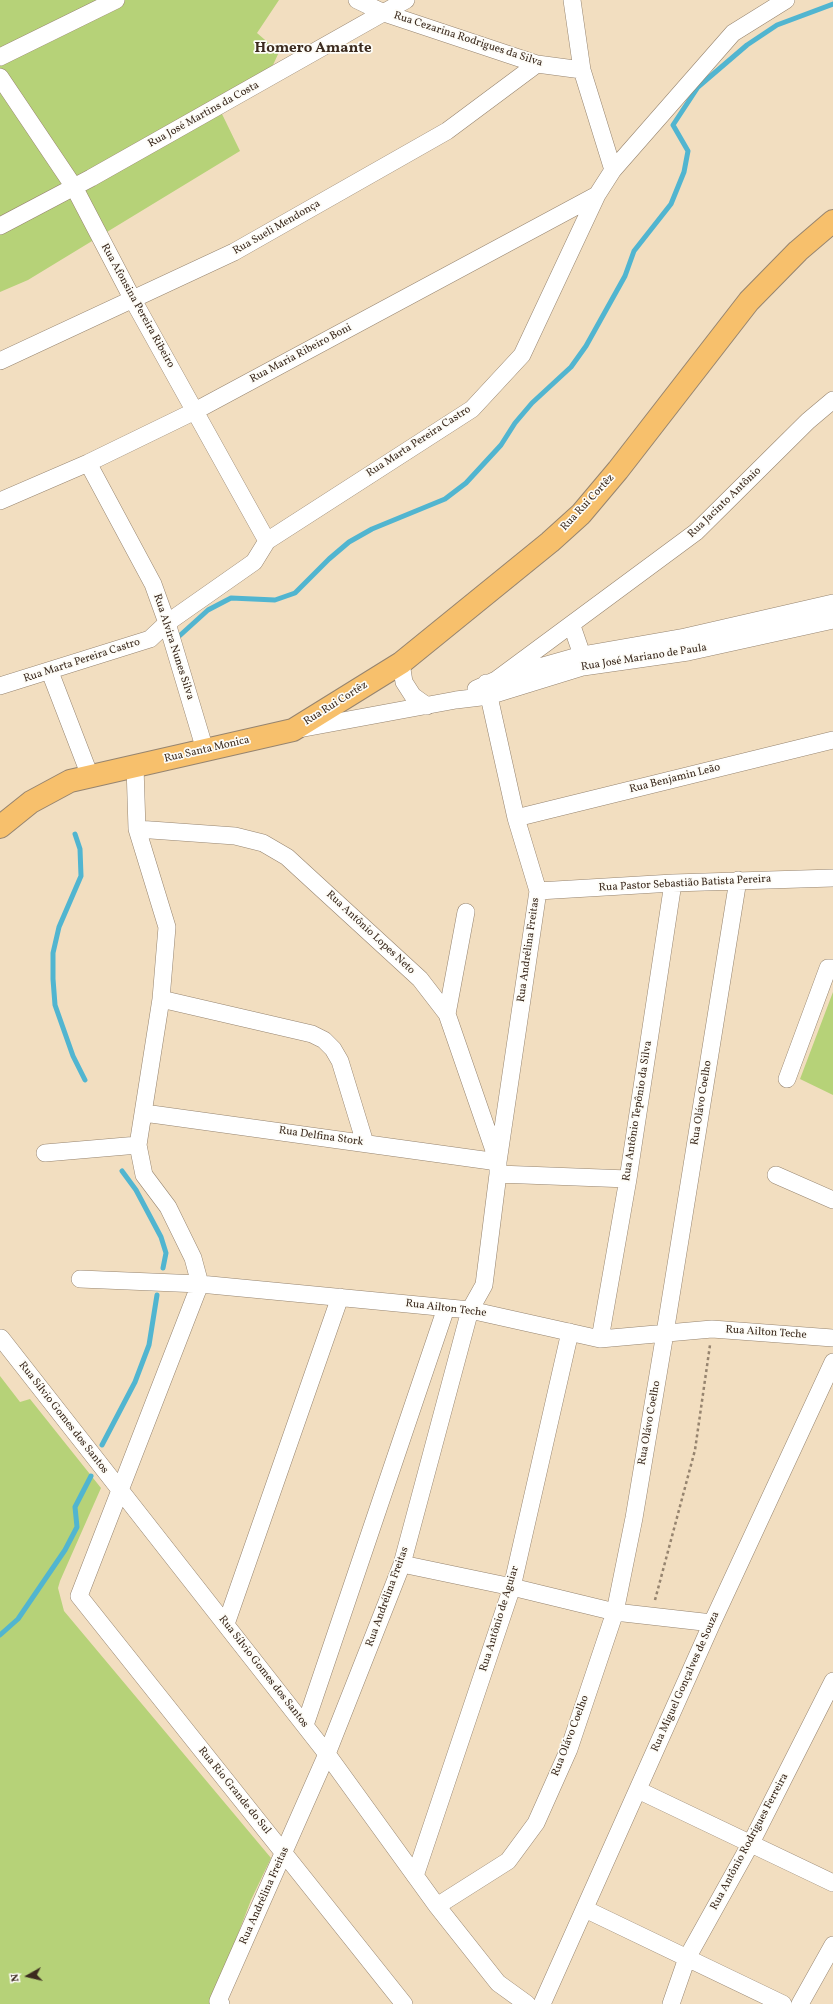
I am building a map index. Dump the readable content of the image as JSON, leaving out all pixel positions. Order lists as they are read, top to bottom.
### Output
{
  "streets": {
    "main road": ["Rua Rui Cortêz", "Rua Santa Monica"],
    "street": [
      "Rua Cezarina Rodrigues da Silva",
      "Rua José Martins da Costa",
      "Rua Sueli Mendonça",
      "Rua Afonsina Pereira Ribeiro",
      "Rua Maria Ribeiro Boni",
      "Rua Marta Pereira Castro",
      "Rua Jacinto Antônio",
      "Rua Alvira Nunes Silva",
      "Rua José Mariano de Paula",
      "Rua Benjamin Leão",
      "Rua Pastor Sebastião Batista Pereira",
      "Rua Antônio Lopes Neto",
      "Rua Andrélina Freitas",
      "Rua Olávo Coelho",
      "Rua Antônio Tepônio da Silva",
      "Rua Delfina Stork",
      "Rua Ailton Teche",
      "Rua Sílvio Gomes dos Santos",
      "Rua Antônio de Aguiar",
      "Rua Miguel Gonçalves de Souza",
      "Rua Rio Grande do Sul",
      "Rua Antônio Rodrigues Ferreira"
    ]
  },
  "crossings": [
    ["Rua Cezarina Rodrigues da Silva", "Rua José Martins da Costa"],
    ["Rua Cezarina Rodrigues da Silva", "Rua Sueli Mendonça"],
    ["Rua José Martins da Costa", "Rua Afonsina Pereira Ribeiro"],
    ["Rua Sueli Mendonça", "Rua Afonsina Pereira Ribeiro"],
    ["Rua Afonsina Pereira Ribeiro", "Rua Maria Ribeiro Boni"],
    ["Rua Afonsina Pereira Ribeiro", "Rua Marta Pereira Castro"],
    ["Rua Maria Ribeiro Boni", "Rua Marta Pereira Castro"],
    ["Rua Maria Ribeiro Boni", "Rua Alvira Nunes Silva"],
    ["Rua Marta Pereira Castro", "Rua Alvira Nunes Silva"],
    ["Rua Rui Cortêz", "Rua Santa Monica"],
    ["Rua Jacinto Antônio", "Rua José Mariano de Paula"],
    ["Rua Jacinto Antônio", "Rua Santa Monica"],
    ["Rua Jacinto Antônio", "Rua Andrélina Freitas"],
    ["Rua Alvira Nunes Silva", "Rua Santa Monica"],
    ["Rua José Mariano de Paula", "Rua Andrélina Freitas"],
    ["Rua Benjamin Leão", "Rua Andrélina Freitas"],
    ["Rua Pastor Sebastião Batista Pereira", "Rua Andrélina Freitas"],
    ["Rua Pastor Sebastião Batista Pereira", "Rua Olávo Coelho"],
    ["Rua Pastor Sebastião Batista Pereira", "Rua Antônio Tepônio da Silva"],
    ["Rua Antônio Lopes Neto", "Rua Andrélina Freitas"],
    ["Rua Antônio Lopes Neto", "Rua Delfina Stork"],
    ["Rua Andrélina Freitas", "Rua Delfina Stork"],
    ["Rua Andrélina Freitas", "Rua Ailton Teche"],
    ["Rua Andrélina Freitas", "Rua Sílvio Gomes dos Santos"],
    ["Rua Andrélina Freitas", "Rua Rio Grande do Sul"],
    ["Rua Olávo Coelho", "Rua Ailton Teche"],
    ["Rua Olávo Coelho", "Rua Sílvio Gomes dos Santos"],
    ["Rua Antônio Tepônio da Silva", "Rua Ailton Teche"],
    ["Rua Ailton Teche", "Rua Antônio de Aguiar"],
    ["Rua Sílvio Gomes dos Santos", "Rua Antônio de Aguiar"],
    ["Rua Sílvio Gomes dos Santos", "Rua Rio Grande do Sul"]
  ],
  "districts": ["Homero Amante"],
  "north": "left"
}
